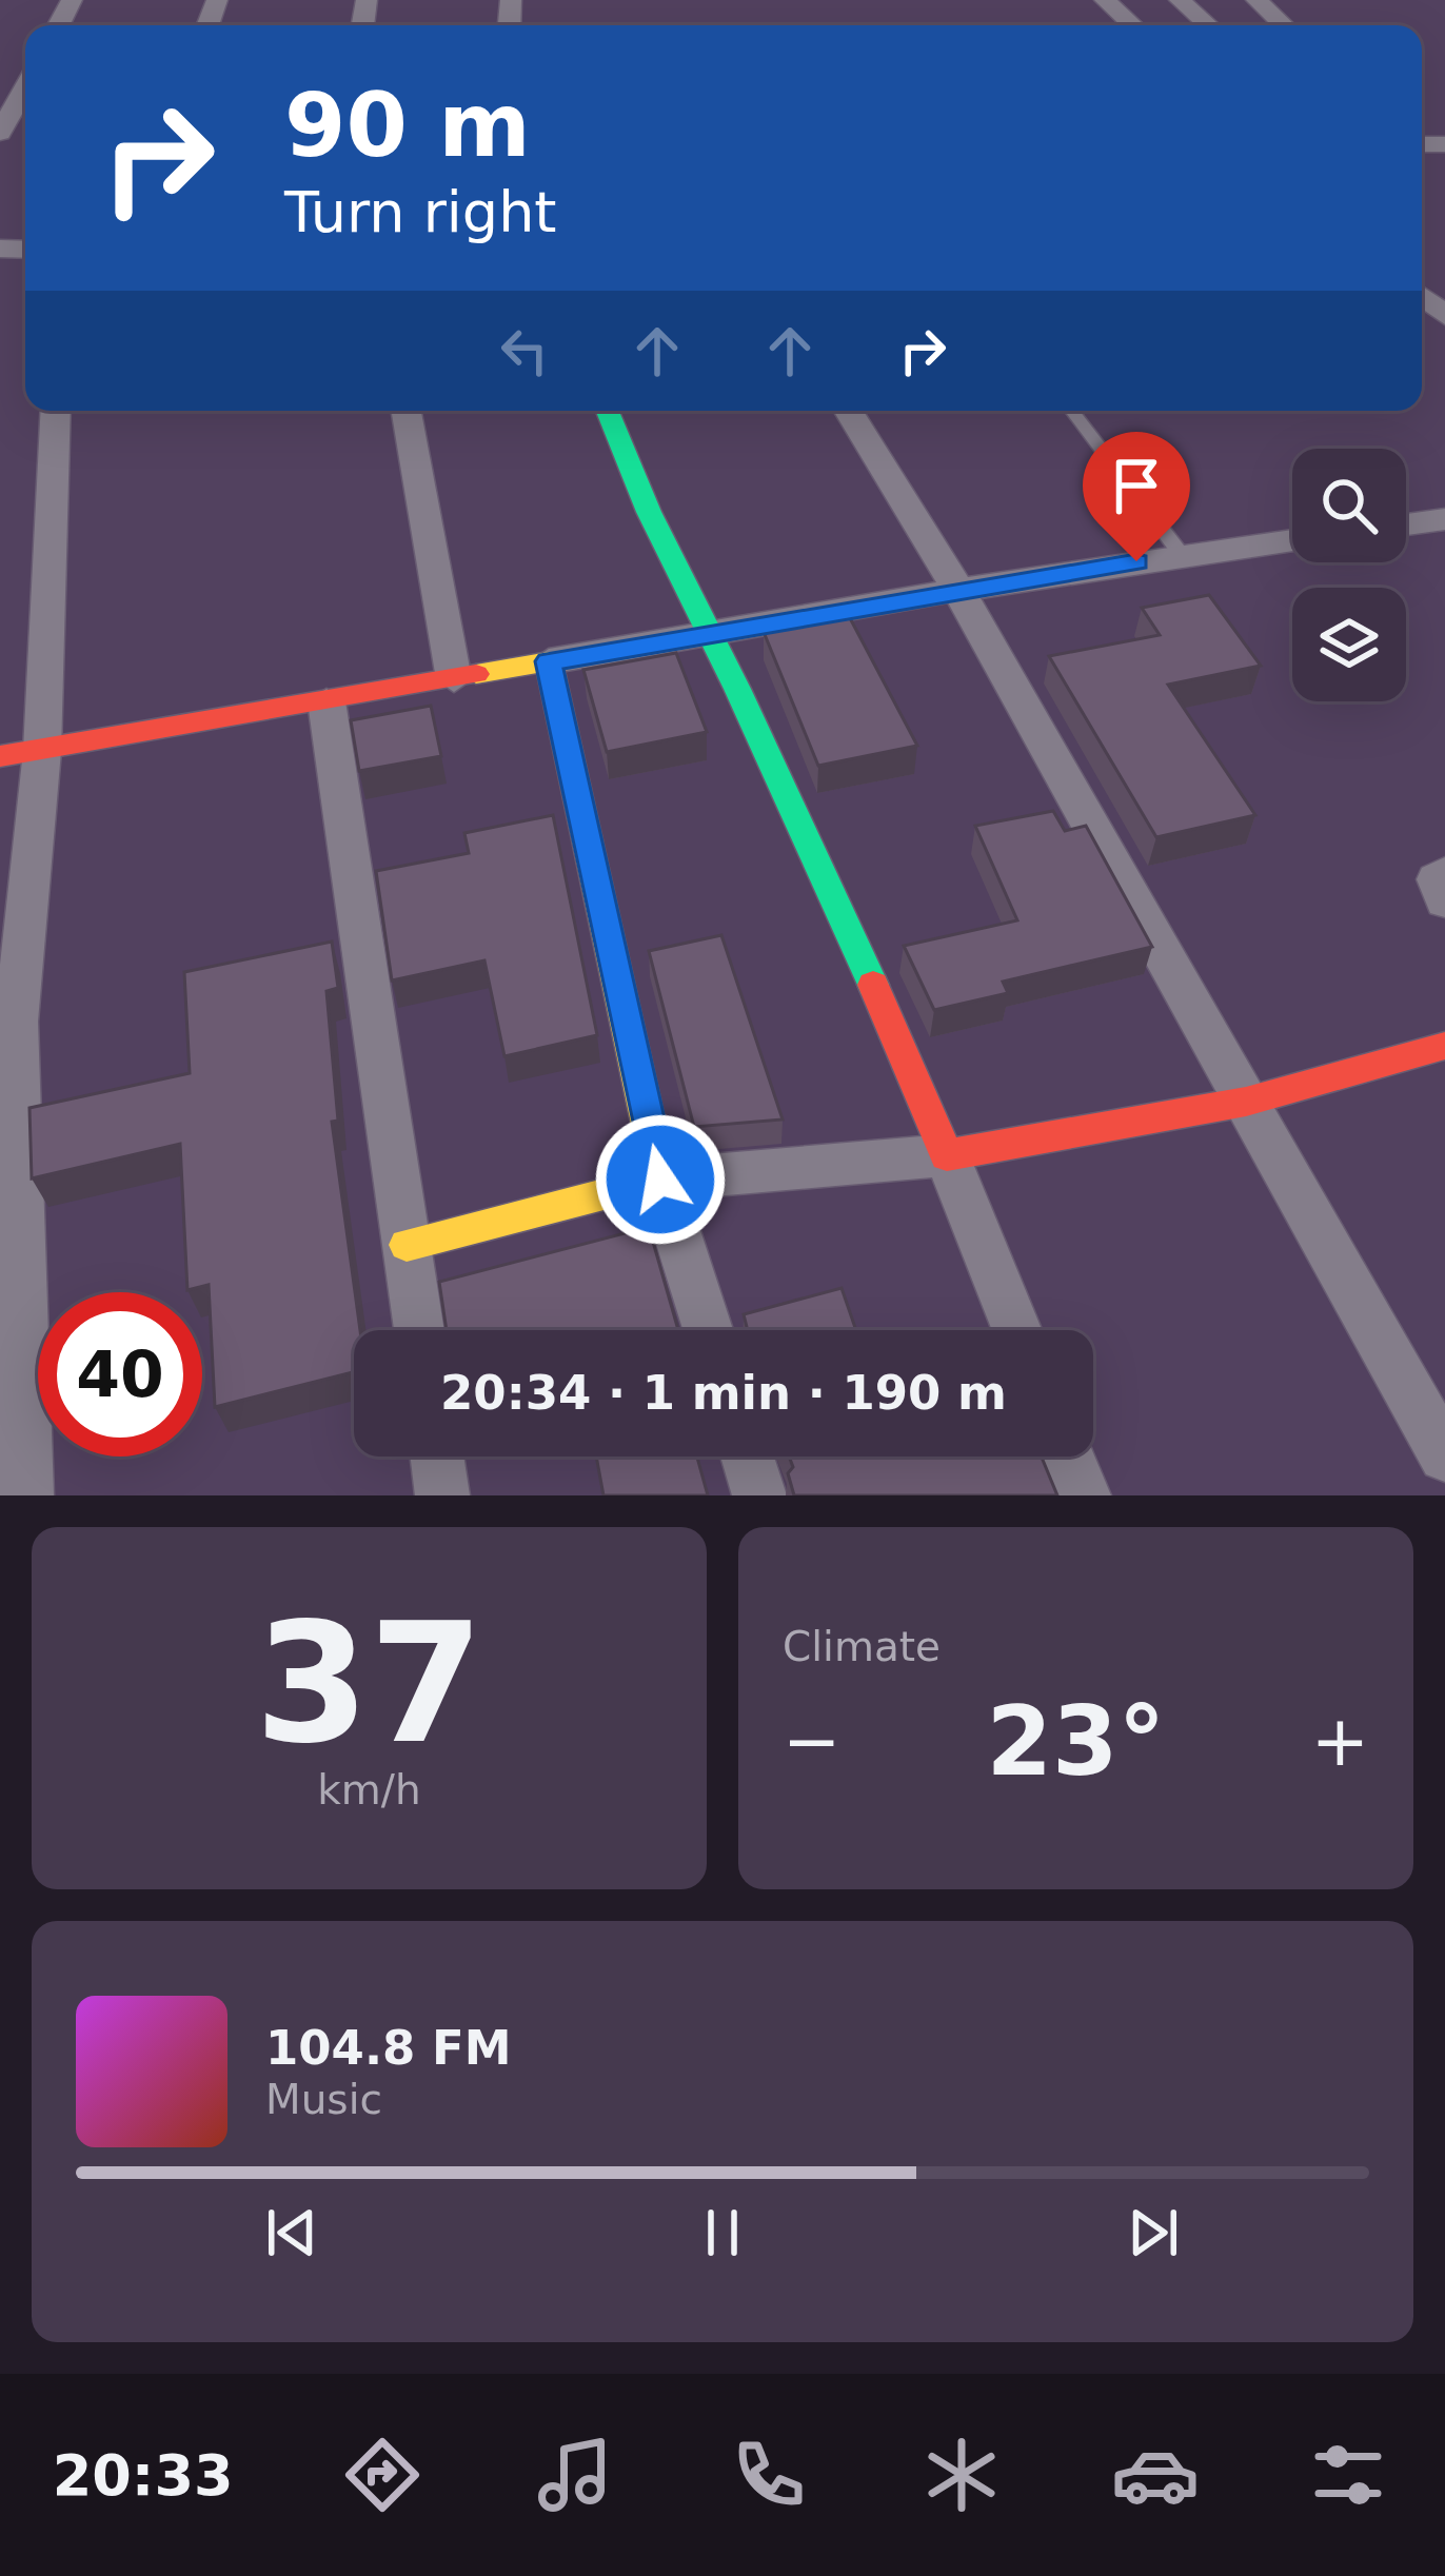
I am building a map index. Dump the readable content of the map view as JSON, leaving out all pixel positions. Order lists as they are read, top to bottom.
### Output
{
  "page": {
    "turn": ["90 m", "Turn right"],
    "limit": "40",
    "trip": "20:34 · 1 min · 190 m",
    "tile": [
      ["37", "km/h"],
      "Climate"
    ],
    "heat": ["−", "23°", "+"],
    "song": ["104.8 FM", "Music"],
    "tabs": "20:33"
  }
}
